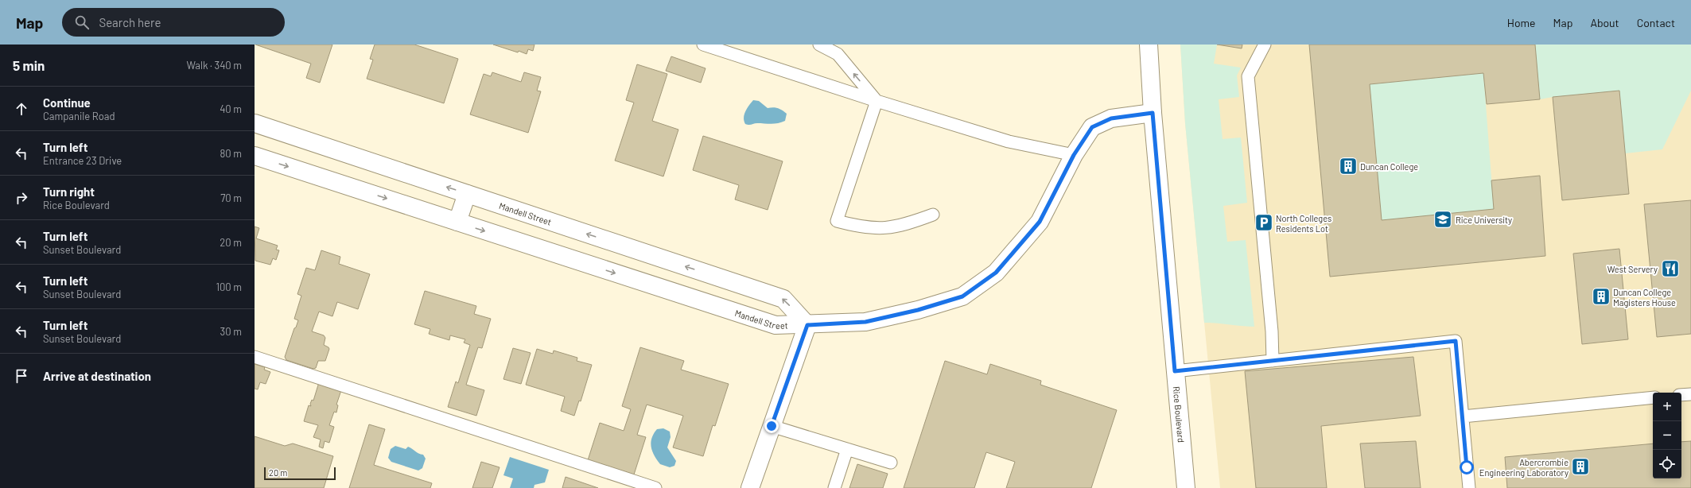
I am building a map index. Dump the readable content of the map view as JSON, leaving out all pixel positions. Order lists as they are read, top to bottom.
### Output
{
  "streets": {
    "street": ["Mandell Street", "Rice Boulevard"]
  },
  "places": {
    "building": ["Duncan College", "Duncan College Magisters House", "Abercrombie Engineering Laboratory"],
    "school or university": ["Rice University"],
    "parking": ["North Colleges Residents Lot"],
    "restaurant": ["West Servery"]
  },
  "scale_bar": "20 m",
  "page": {
    "header": "Map",
    "search": "Search here",
    "nav": [
      "Home",
      "Map",
      "About",
      "Contact"
    ],
    "heading": ["5 min", "Walk · 340 m"],
    "list": [
      ["Continue", "Campanile Road", "40 m"],
      ["Turn left", "Entrance 23 Drive", "80 m"],
      ["Turn right", "Rice Boulevard", "70 m"],
      ["Turn left", "Sunset Boulevard", "20 m"],
      ["Turn left", "Sunset Boulevard", "100 m"],
      ["Turn left", "Sunset Boulevard", "30 m"],
      "Arrive at destination"
    ],
    "map_buttons": ["+", "−"],
    "scale": "20 m"
  }
}
